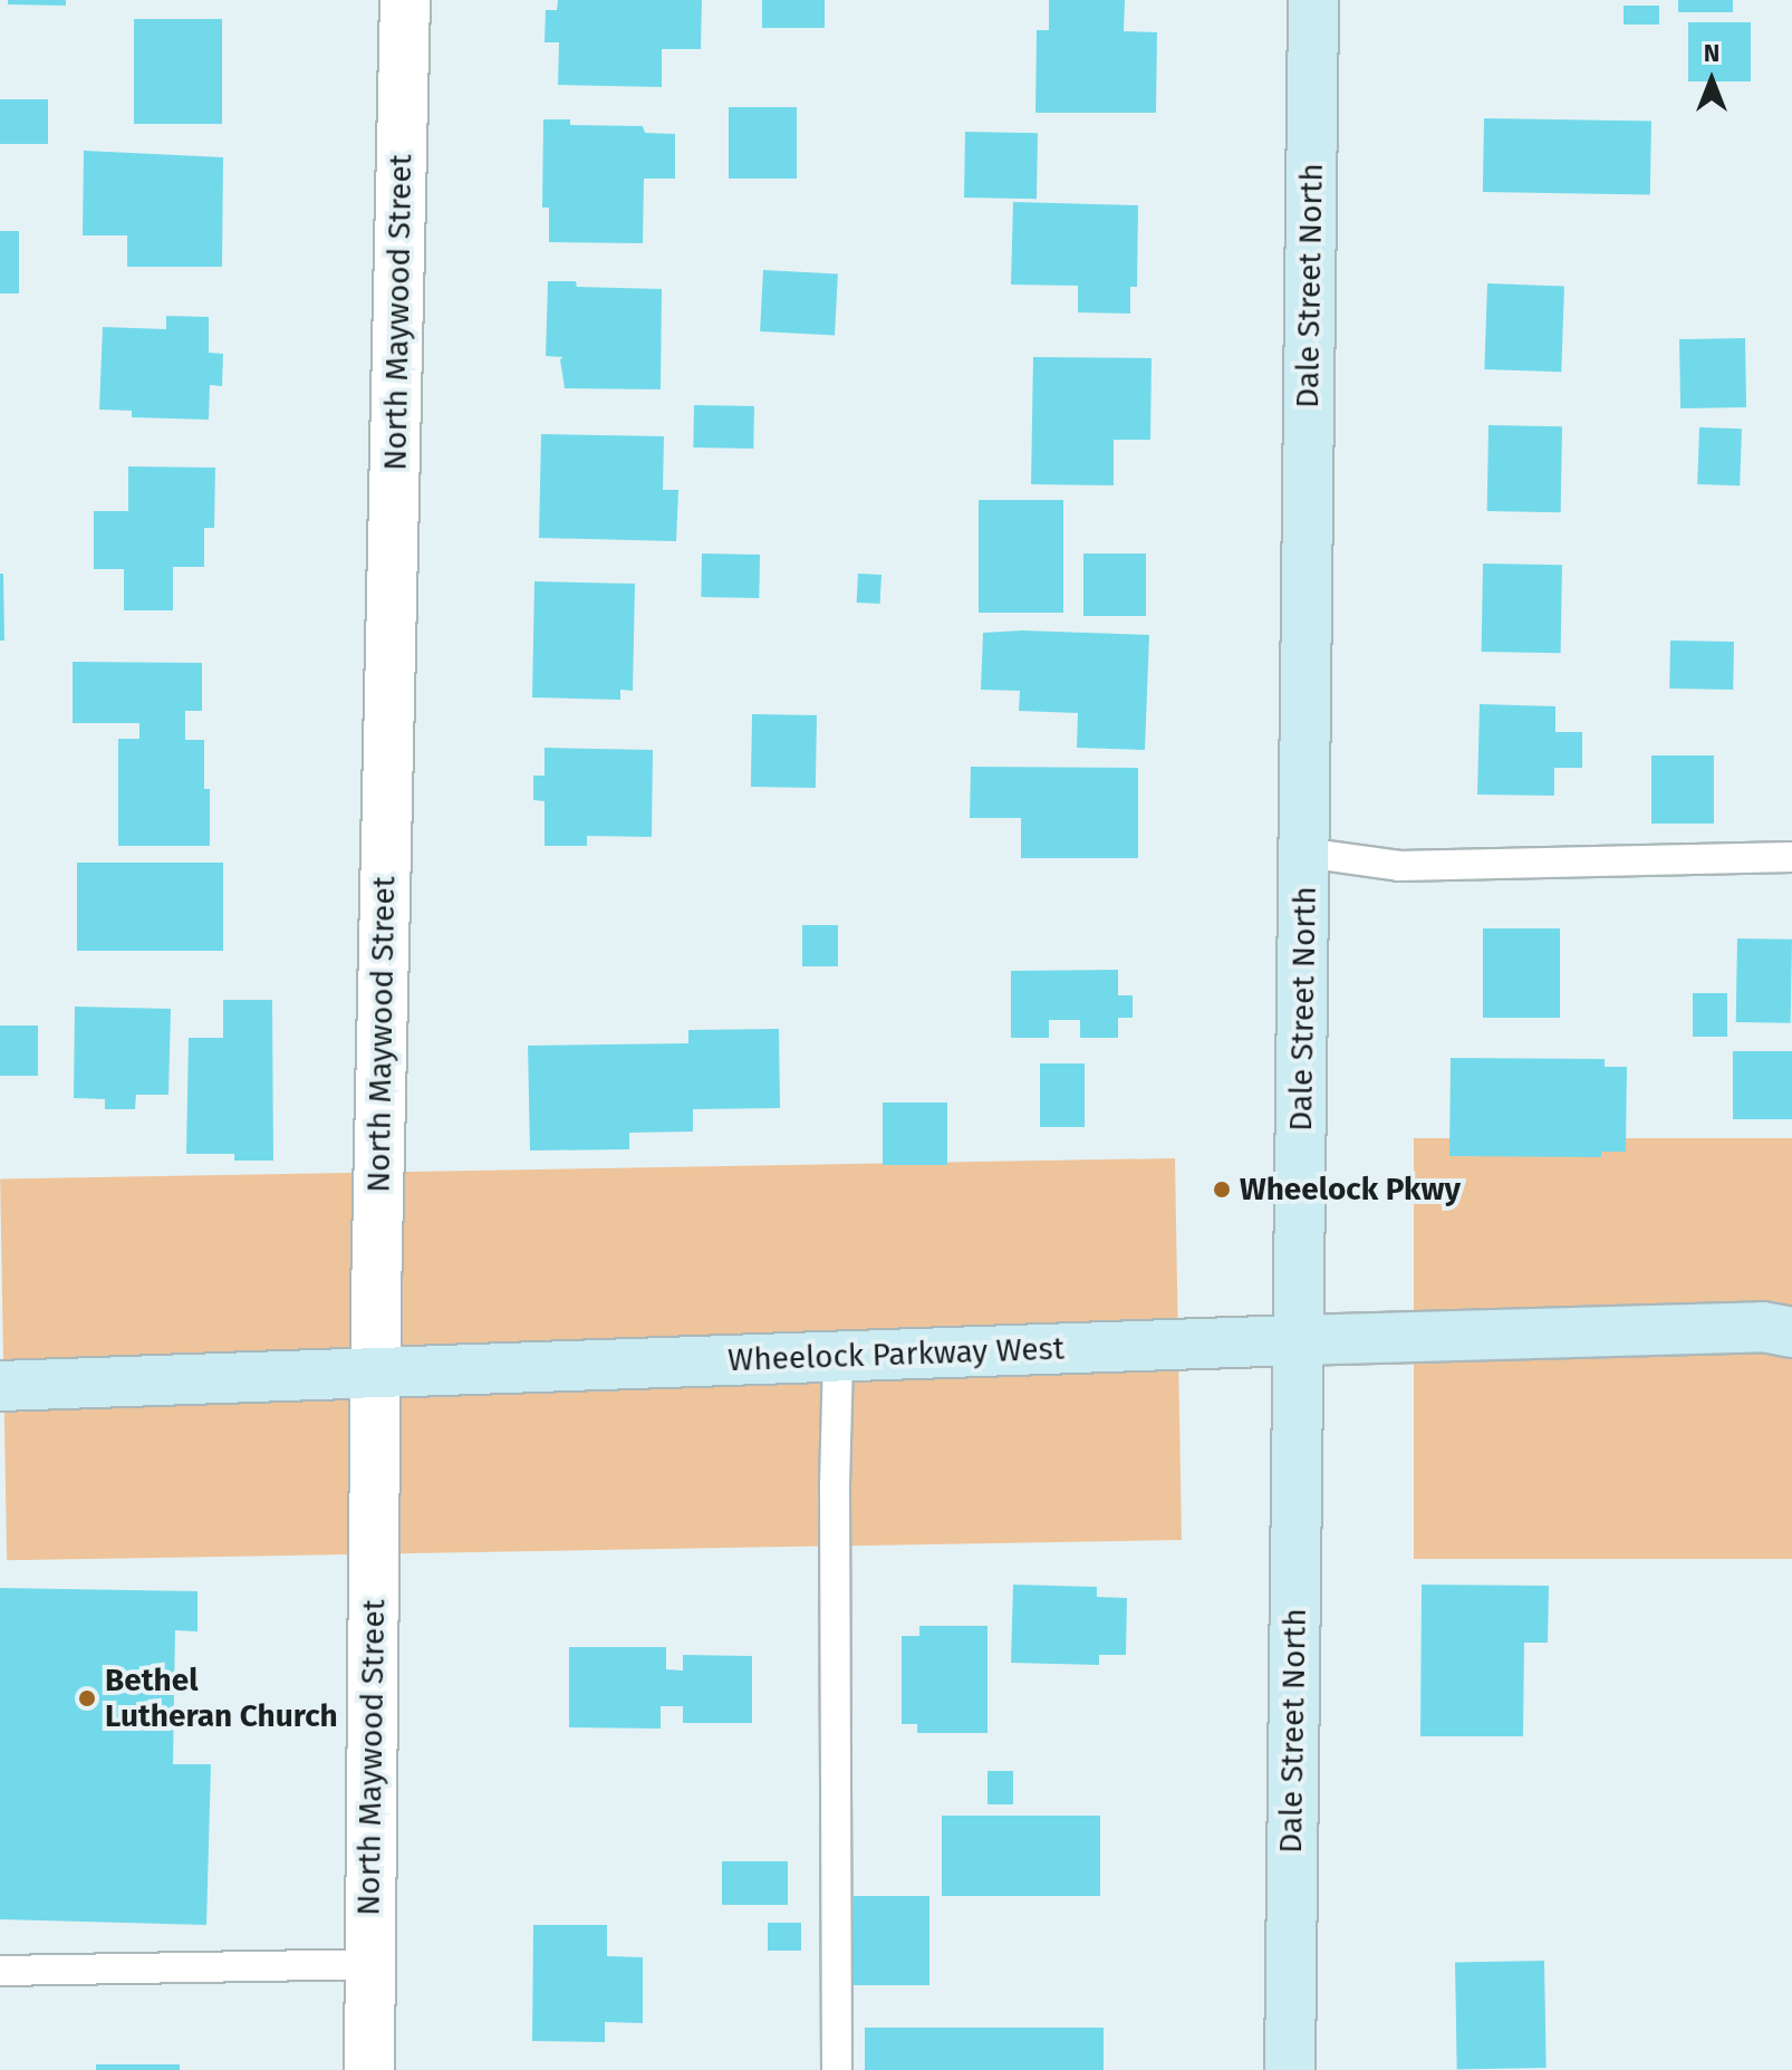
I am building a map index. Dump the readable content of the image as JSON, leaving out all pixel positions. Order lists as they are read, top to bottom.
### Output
{
  "streets": {
    "main road": ["Dale Street North", "Wheelock Parkway West"],
    "street": ["North Maywood Street"]
  },
  "crossings": [
    ["Dale Street North", "Wheelock Parkway West"],
    ["North Maywood Street", "Wheelock Parkway West"]
  ],
  "places": ["Wheelock Pkwy", "Bethel Lutheran Church"],
  "north": "top"
}
